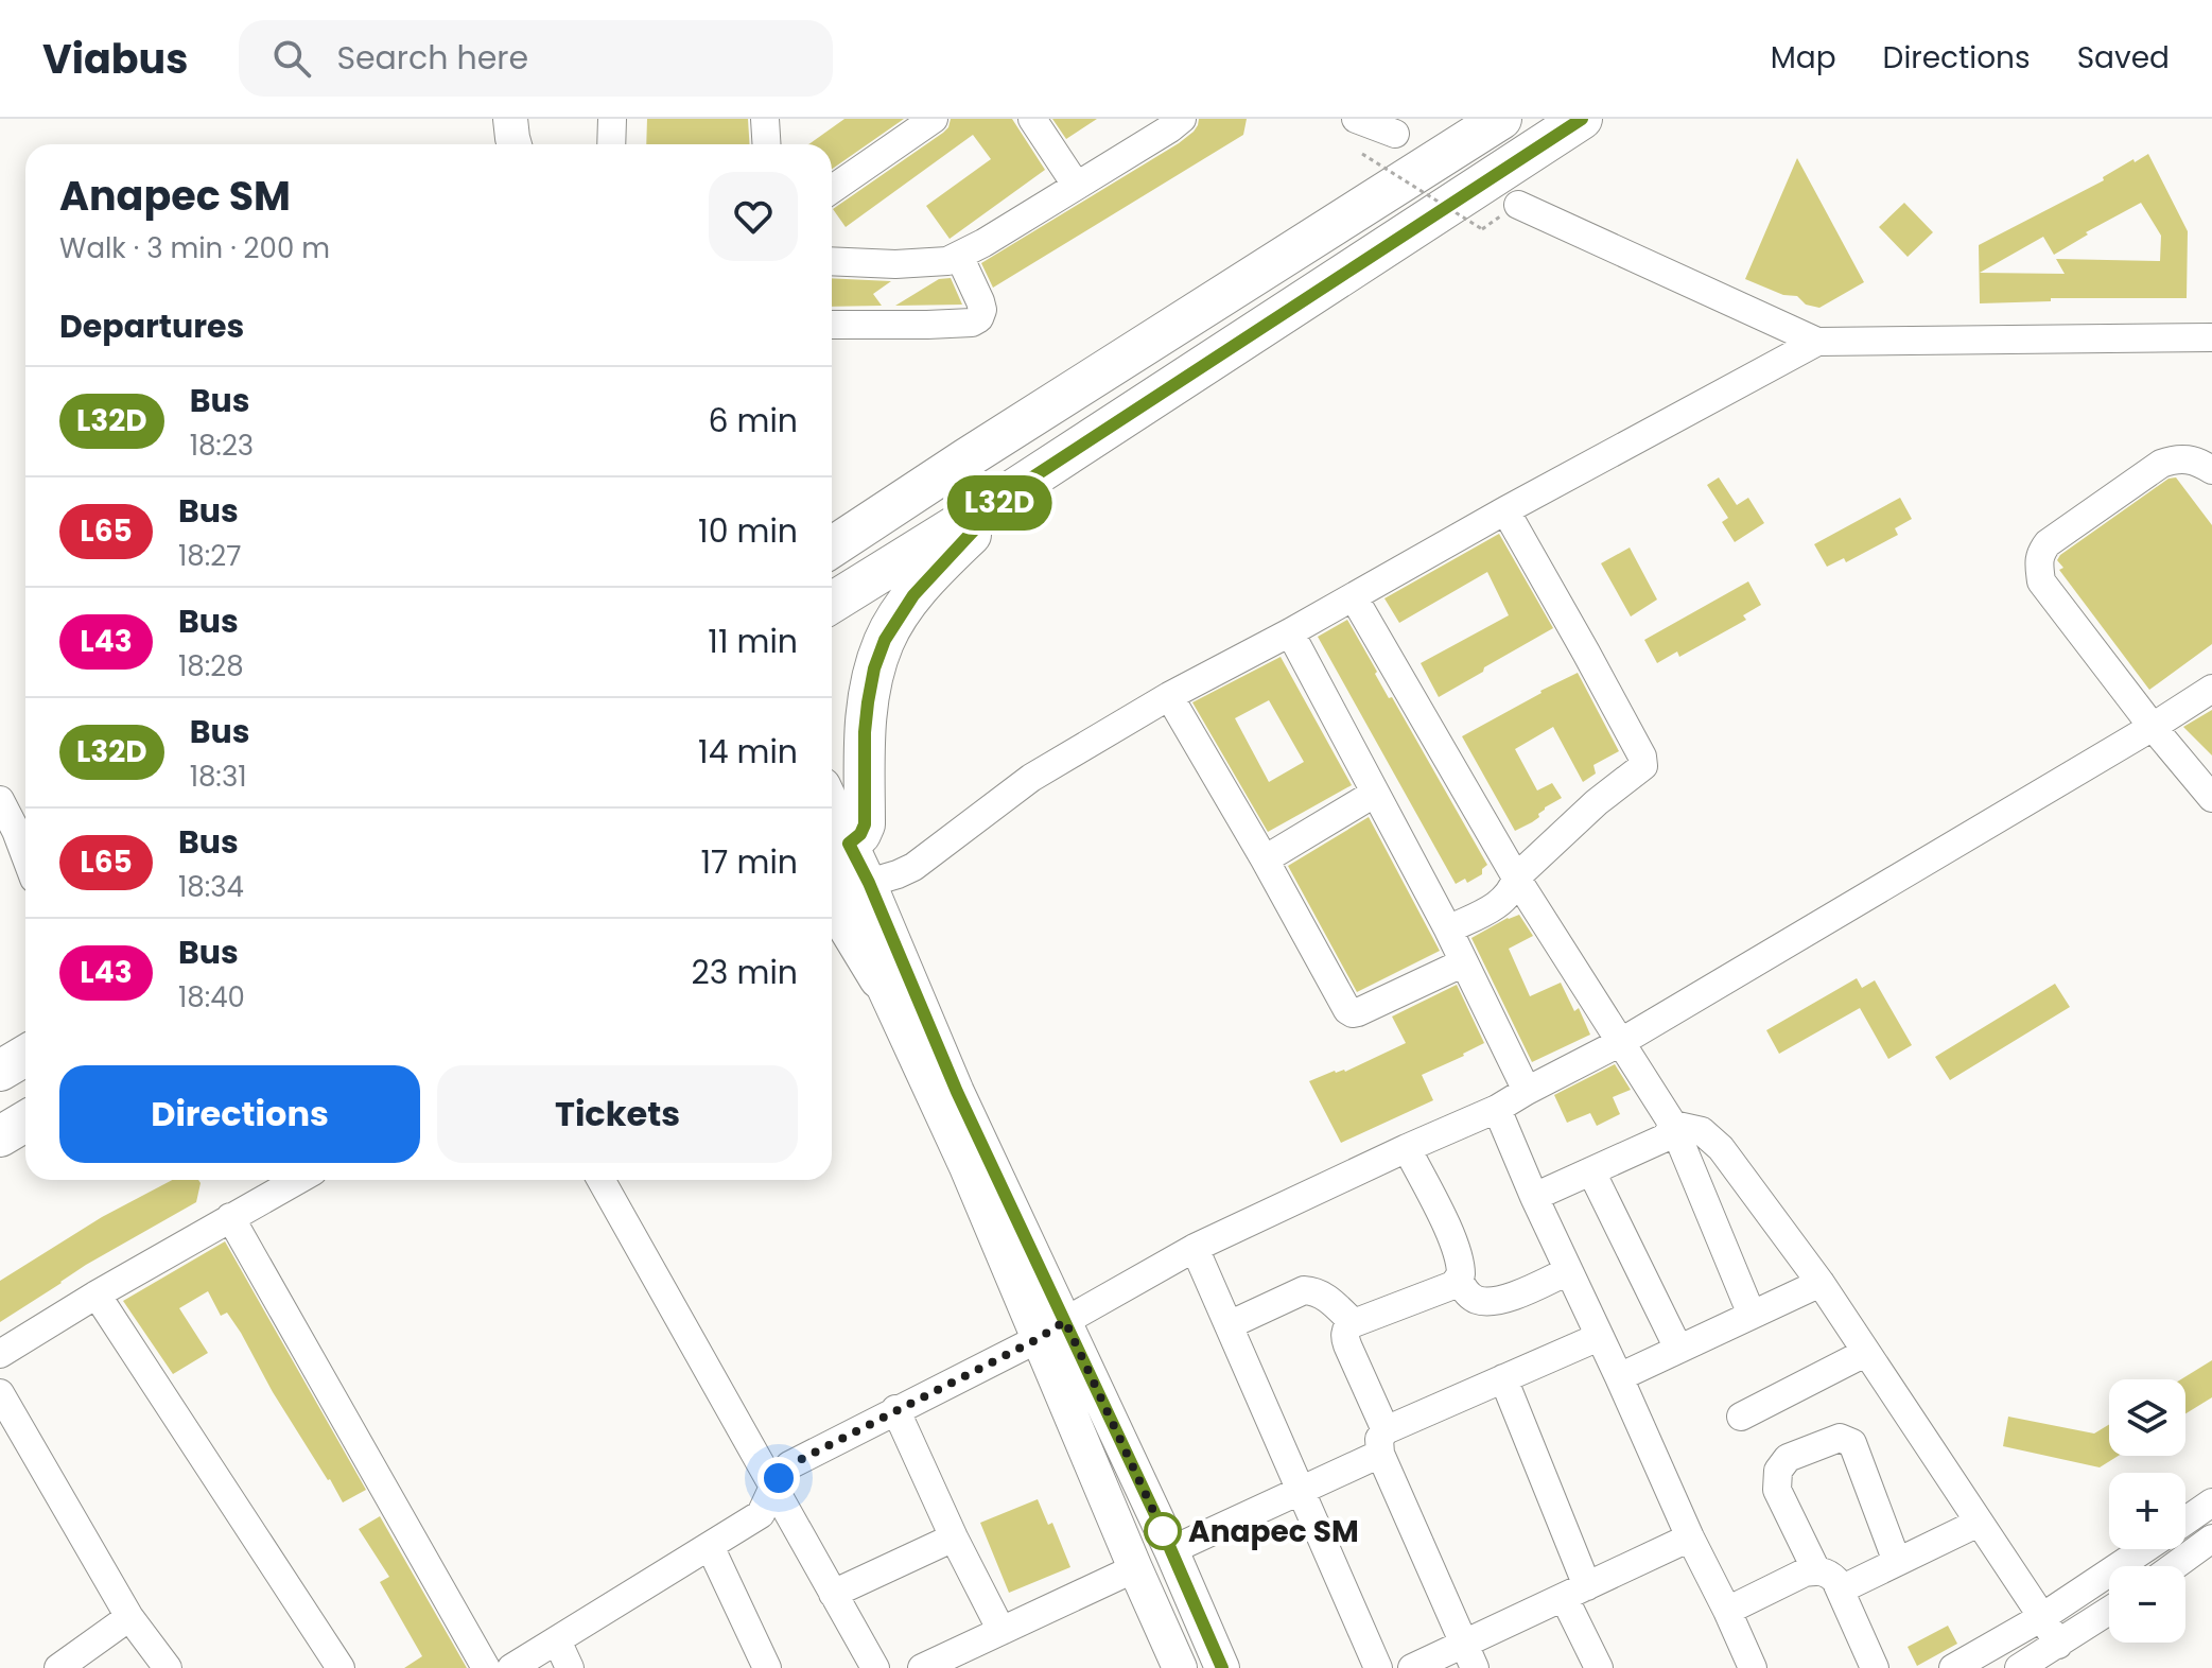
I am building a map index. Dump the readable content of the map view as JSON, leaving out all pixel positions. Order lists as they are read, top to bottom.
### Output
{
  "places": ["Anapec SM"],
  "lines": ["bus line L32D"],
  "page": {
    "header": "Viabus",
    "search": "Search here",
    "nav": ["Map", "Directions", "Saved"],
    "on_map": "L32D",
    "heading": [
      ["Anapec SM", "Walk · 3 min · 200 m"],
      "Departures"
    ],
    "list": [
      {
        "mark": "L32D",
        "name": "Bus",
        "note": "18:23",
        "value": "6 min"
      },
      {
        "mark": "L65",
        "name": "Bus",
        "note": "18:27",
        "value": "10 min"
      },
      {
        "mark": "L43",
        "name": "Bus",
        "note": "18:28",
        "value": "11 min"
      },
      {
        "mark": "L32D",
        "name": "Bus",
        "note": "18:31",
        "value": "14 min"
      },
      {
        "mark": "L65",
        "name": "Bus",
        "note": "18:34",
        "value": "17 min"
      },
      {
        "mark": "L43",
        "name": "Bus",
        "note": "18:40",
        "value": "23 min"
      }
    ],
    "buttons": ["Directions", "Tickets"],
    "map_buttons": ["+", "−"]
  }
}
